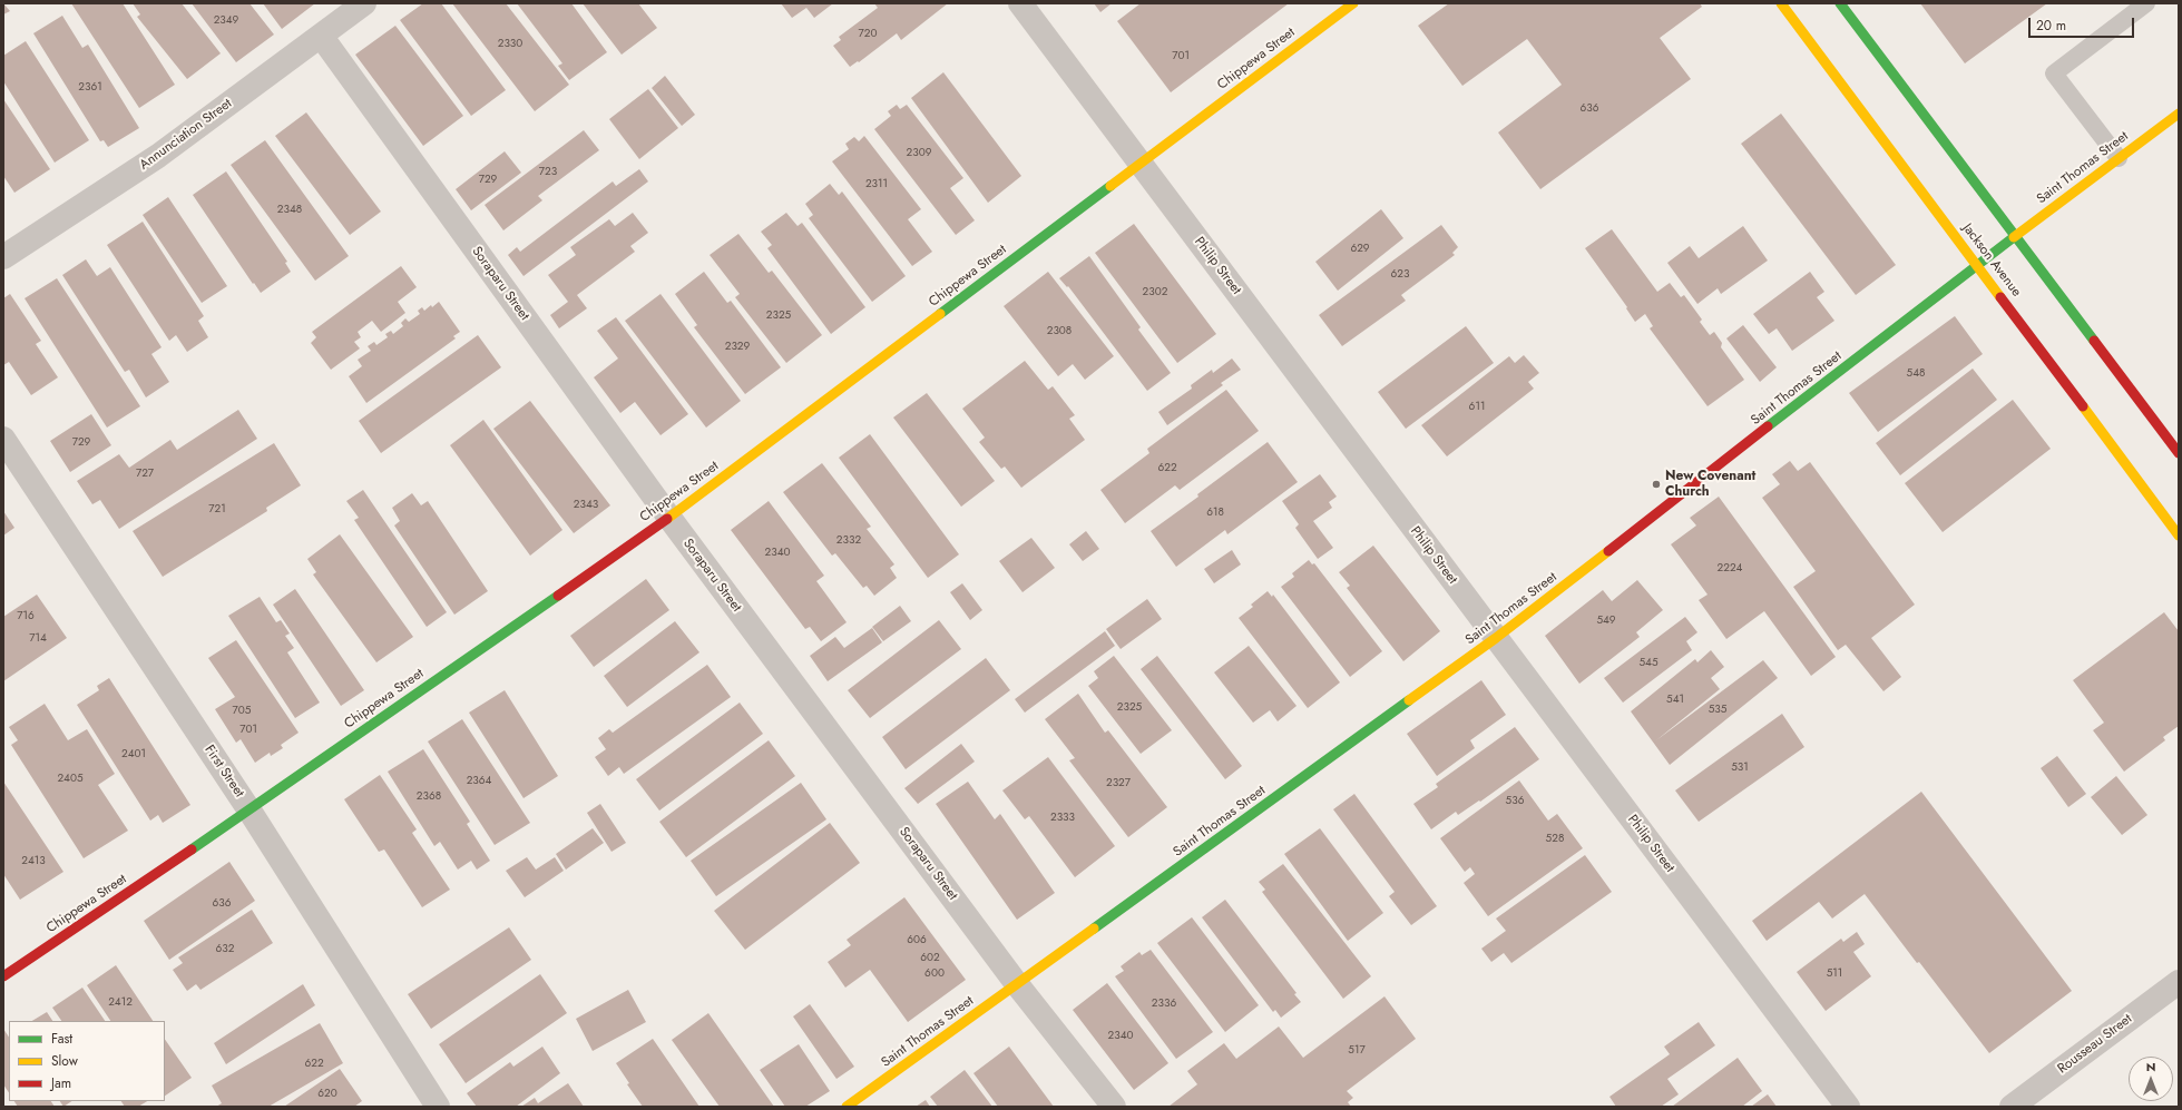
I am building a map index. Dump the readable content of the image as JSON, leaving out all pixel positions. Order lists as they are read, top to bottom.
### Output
{
  "streets": {
    "street": [
      "Chippewa Street",
      "Annunciation Street",
      "Saint Thomas Street",
      "Jackson Avenue",
      "Philip Street",
      "Soraparu Street",
      "First Street",
      "Rousseau Street"
    ]
  },
  "crossings": [
    ["Chippewa Street", "Philip Street"],
    ["Chippewa Street", "Soraparu Street"],
    ["Chippewa Street", "First Street"],
    ["Annunciation Street", "Soraparu Street"],
    ["Saint Thomas Street", "Jackson Avenue"],
    ["Saint Thomas Street", "Philip Street"],
    ["Saint Thomas Street", "Soraparu Street"]
  ],
  "places": ["New Covenant Church"],
  "house_numbers": [
    "2349",
    "720",
    "2330",
    "701",
    "2361",
    "636",
    "2309",
    "723",
    "729",
    "2311",
    "2348",
    "629",
    "623",
    "2302",
    "2325",
    "2308",
    "2329",
    "548",
    "611",
    "729",
    "622",
    "727",
    "2343",
    "721",
    "618",
    "2332",
    "2340",
    "2224",
    "716",
    "549",
    "714",
    "545",
    "541",
    "2325",
    "535",
    "705",
    "701",
    "2401",
    "531",
    "2405",
    "2364",
    "2327",
    "2368",
    "536",
    "2333",
    "528",
    "2413",
    "636",
    "606",
    "632",
    "602",
    "600",
    "511",
    "2412",
    "2336",
    "2340",
    "517",
    "622",
    "620"
  ],
  "legend": ["Fast", "Slow", "Jam"],
  "scale_bar": "20 m",
  "north": "top"
}
